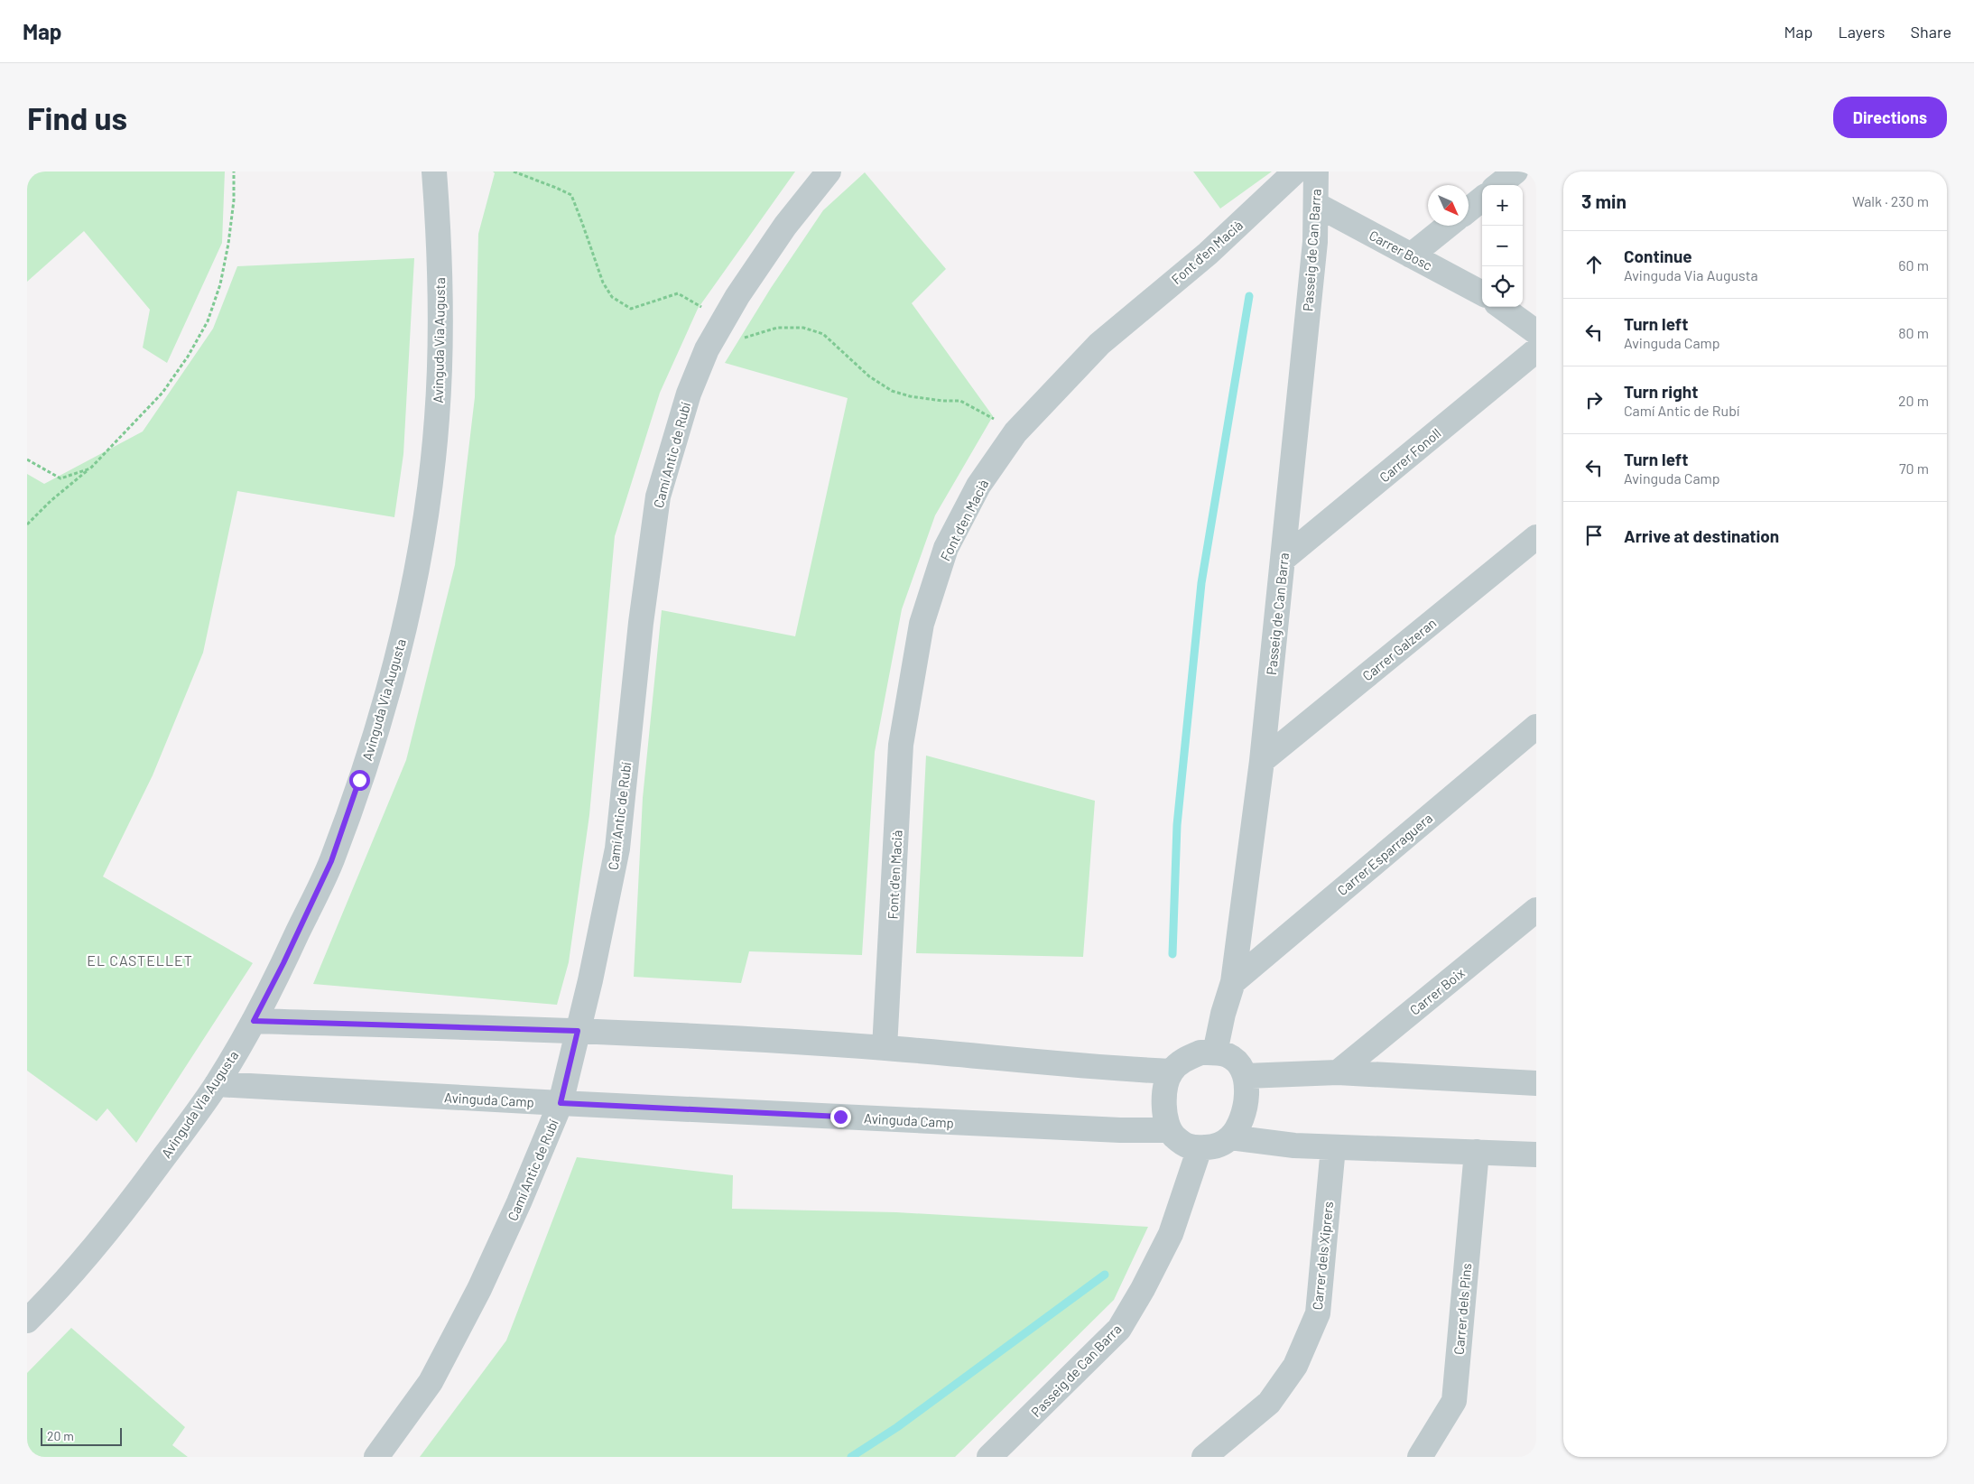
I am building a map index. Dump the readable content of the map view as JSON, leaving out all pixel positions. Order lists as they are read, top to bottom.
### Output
{
  "streets": {
    "street": [
      "Passeig de Can Barra",
      "Carrer Bosc",
      "Font d'en Macià",
      "Avinguda Via Augusta",
      "Camí Antic de Rubí",
      "Carrer Fonoll",
      "Carrer Galzeran",
      "Carrer Esparraguera",
      "Carrer Boix",
      "Avinguda Camp",
      "Carrer dels Xiprers",
      "Carrer dels Pins"
    ]
  },
  "crossings": [
    ["Passeig de Can Barra", "Carrer Bosc"],
    ["Passeig de Can Barra", "Carrer Fonoll"],
    ["Passeig de Can Barra", "Carrer Galzeran"],
    ["Passeig de Can Barra", "Carrer Esparraguera"],
    ["Passeig de Can Barra", "Avinguda Camp"],
    ["Avinguda Via Augusta", "Avinguda Camp"],
    ["Camí Antic de Rubí", "Avinguda Camp"]
  ],
  "districts": ["EL CASTELLET"],
  "scale_bar": "20 m",
  "north": "bottom right",
  "page": {
    "header": "Map",
    "nav": ["Map", "Layers", "Share"],
    "buttons": "Directions",
    "title": "Find us",
    "heading": ["3 min", "Walk · 230 m"],
    "map_buttons": ["+", "−"],
    "list": [
      ["Continue", "Avinguda Via Augusta", "60 m"],
      ["Turn left", "Avinguda Camp", "80 m"],
      ["Turn right", "Camí Antic de Rubí", "20 m"],
      ["Turn left", "Avinguda Camp", "70 m"],
      "Arrive at destination"
    ],
    "scale": "20 m"
  }
}
